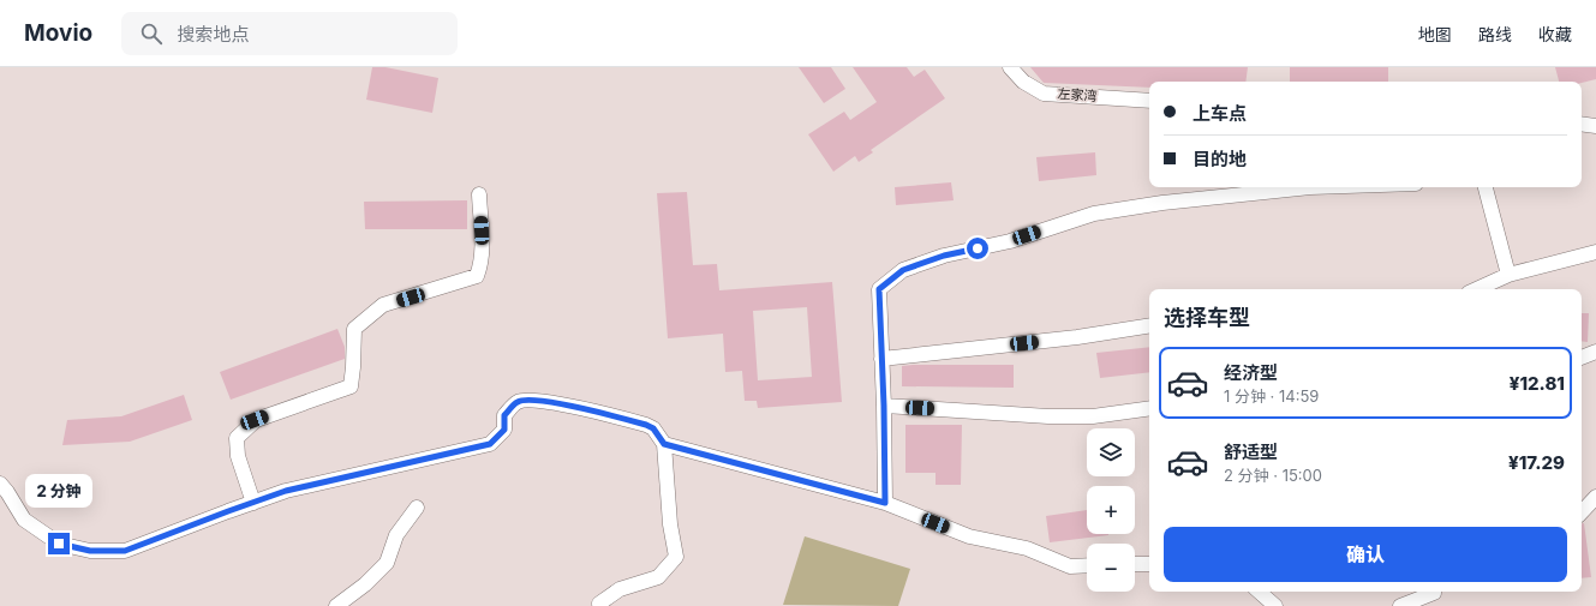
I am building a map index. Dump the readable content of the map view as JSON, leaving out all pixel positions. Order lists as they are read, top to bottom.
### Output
{
  "streets": {
    "street": ["左家湾"]
  },
  "page": {
    "header": "Movio",
    "search": "搜索地点",
    "nav": ["地图", "路线", "收藏"],
    "banner": ["上车点", "目的地"],
    "heading": "选择车型",
    "list": [
      {
        "name": "经济型",
        "note": "1 分钟 · 14:59",
        "value": "¥12.81"
      },
      {
        "name": "舒适型",
        "note": "2 分钟 · 15:00",
        "value": "¥17.29"
      }
    ],
    "map_buttons": ["+", "−"],
    "bubble": "2 分钟",
    "buttons": "确认"
  }
}
